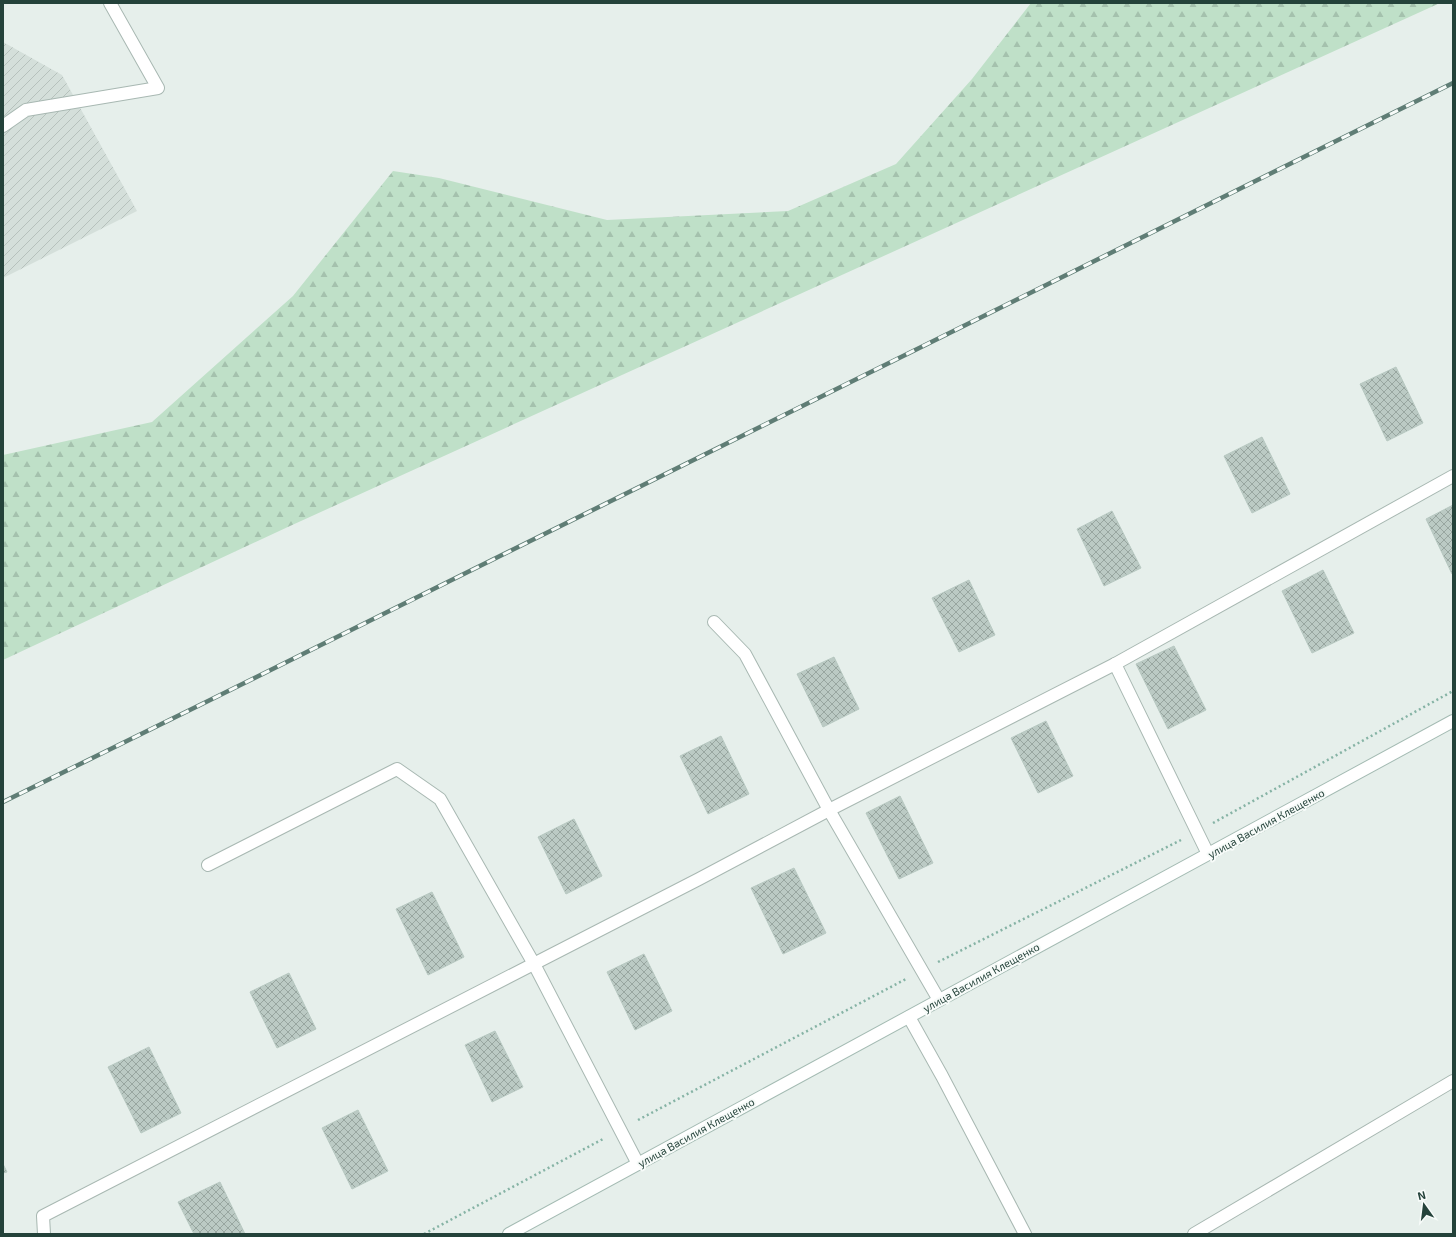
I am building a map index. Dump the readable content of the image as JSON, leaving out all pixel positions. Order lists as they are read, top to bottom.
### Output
{
  "streets": {
    "street": ["улица Василия Клещенко"]
  },
  "north": "top"
}
